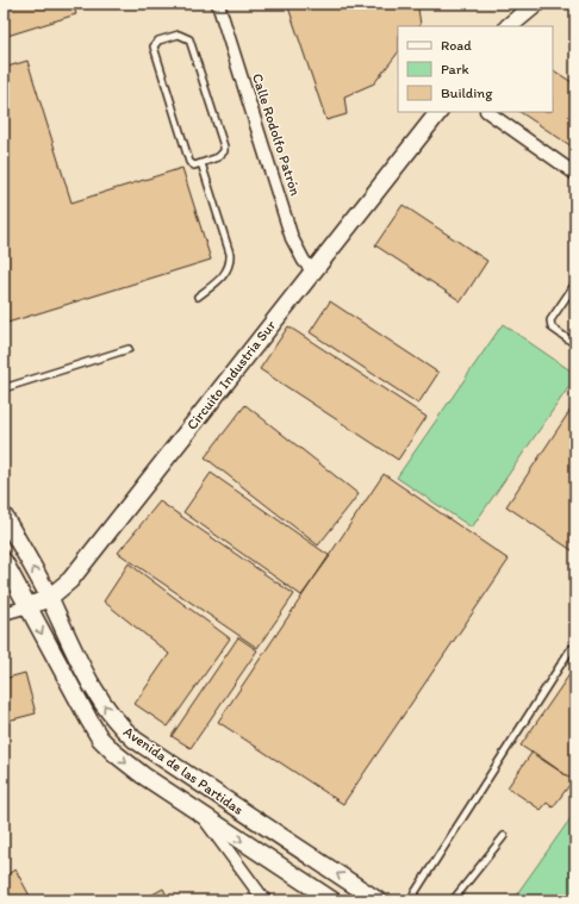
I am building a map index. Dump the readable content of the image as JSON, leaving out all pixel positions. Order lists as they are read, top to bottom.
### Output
{
  "streets": {
    "main road": ["Circuito Industria Sur", "Avenida de las Partidas"],
    "street": ["Calle Rodolfo Patrón"]
  },
  "crossings": [
    ["Calle Rodolfo Patrón", "Circuito Industria Sur"],
    ["Circuito Industria Sur", "Avenida de las Partidas"]
  ],
  "legend": ["Road", "Park", "Building"]
}
